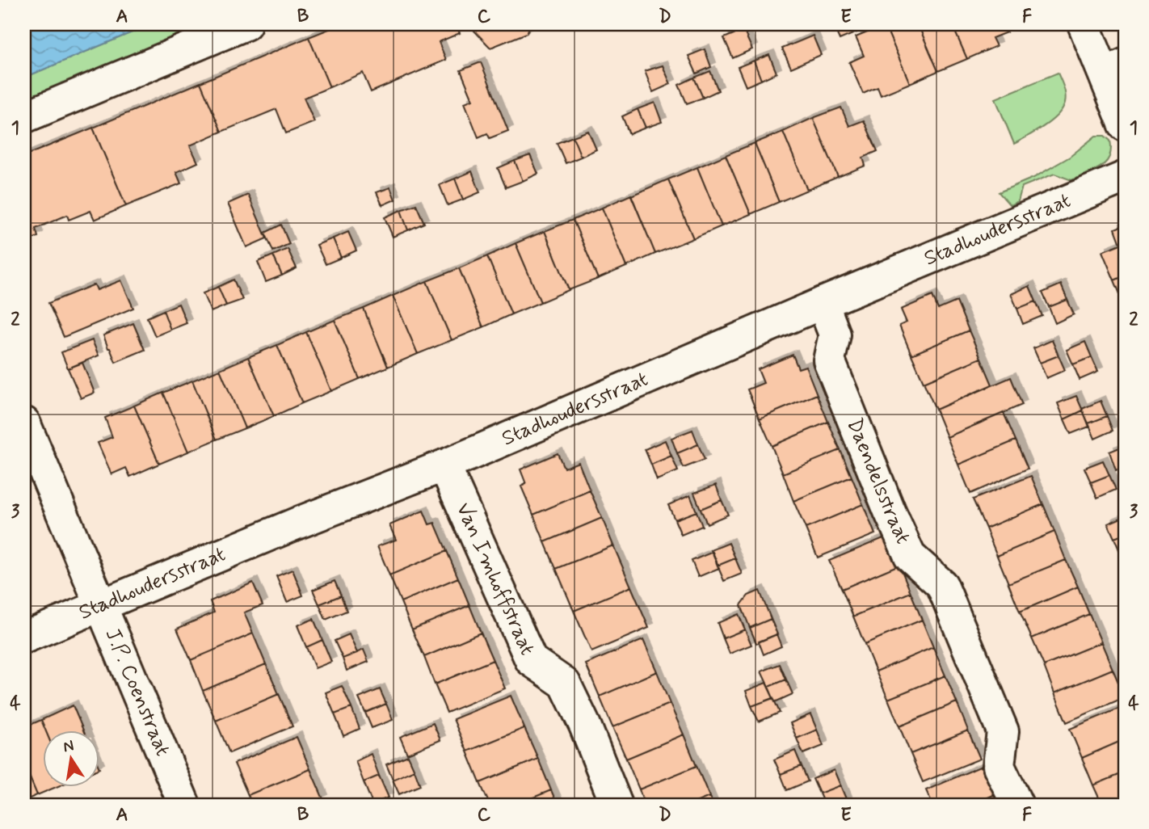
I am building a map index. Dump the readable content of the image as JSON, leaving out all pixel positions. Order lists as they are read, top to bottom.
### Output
{
  "streets": {
    "street": [
      "Stadhoudersstraat",
      "Daendelsstraat",
      "Van Imhoffstraat",
      "J.P. Coenstraat"
    ]
  },
  "crossings": [
    ["Stadhoudersstraat", "Daendelsstraat"],
    ["Stadhoudersstraat", "Van Imhoffstraat"],
    ["Stadhoudersstraat", "J.P. Coenstraat"]
  ],
  "north": "top",
  "grid": {
    "columns": [
      "A",
      "B",
      "C",
      "D",
      "E",
      "F"
    ],
    "rows": [
      "1",
      "2",
      "3",
      "4"
    ]
  }
}
